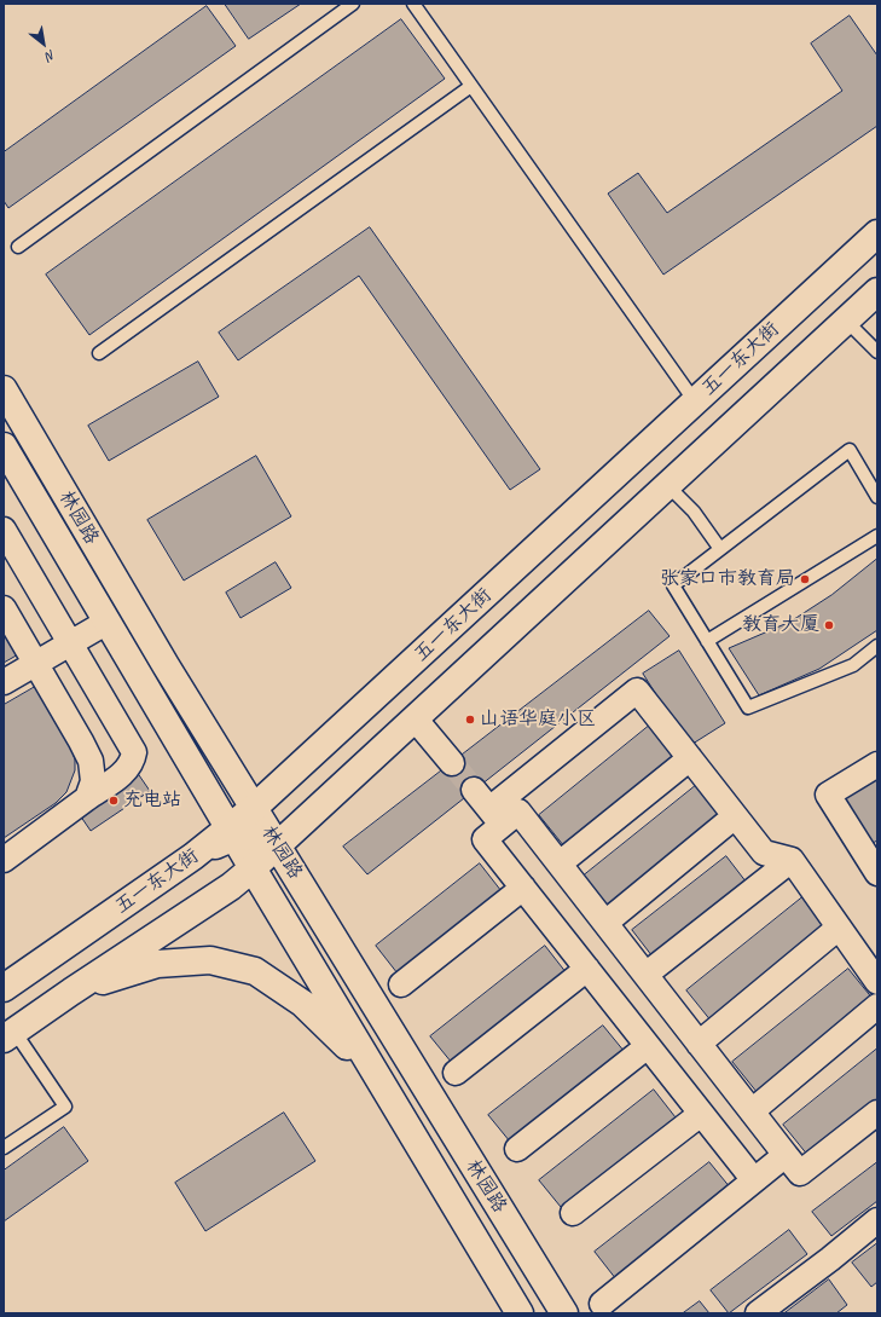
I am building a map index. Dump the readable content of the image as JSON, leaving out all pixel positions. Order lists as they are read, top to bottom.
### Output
{
  "streets": {
    "main road": ["五一东大街", "林园路"]
  },
  "crossings": [
    ["五一东大街", "林园路"]
  ],
  "places": [
    "张家口市教育局",
    "教育大厦",
    "山语华庭小区",
    "充电站"
  ],
  "north": "bottom right"
}
